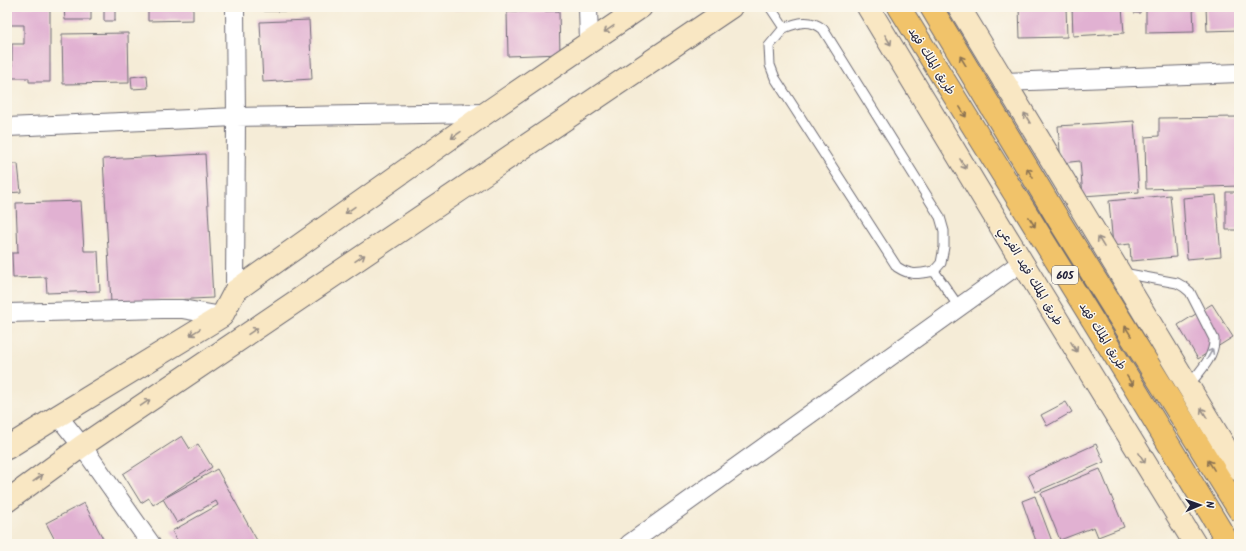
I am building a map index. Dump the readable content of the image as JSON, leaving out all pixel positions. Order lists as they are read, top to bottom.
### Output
{
  "streets": {
    "highway": ["طريق الملك فهد", "605"],
    "street": ["طريق الملك فهد الفرعي"]
  },
  "north": "right"
}
